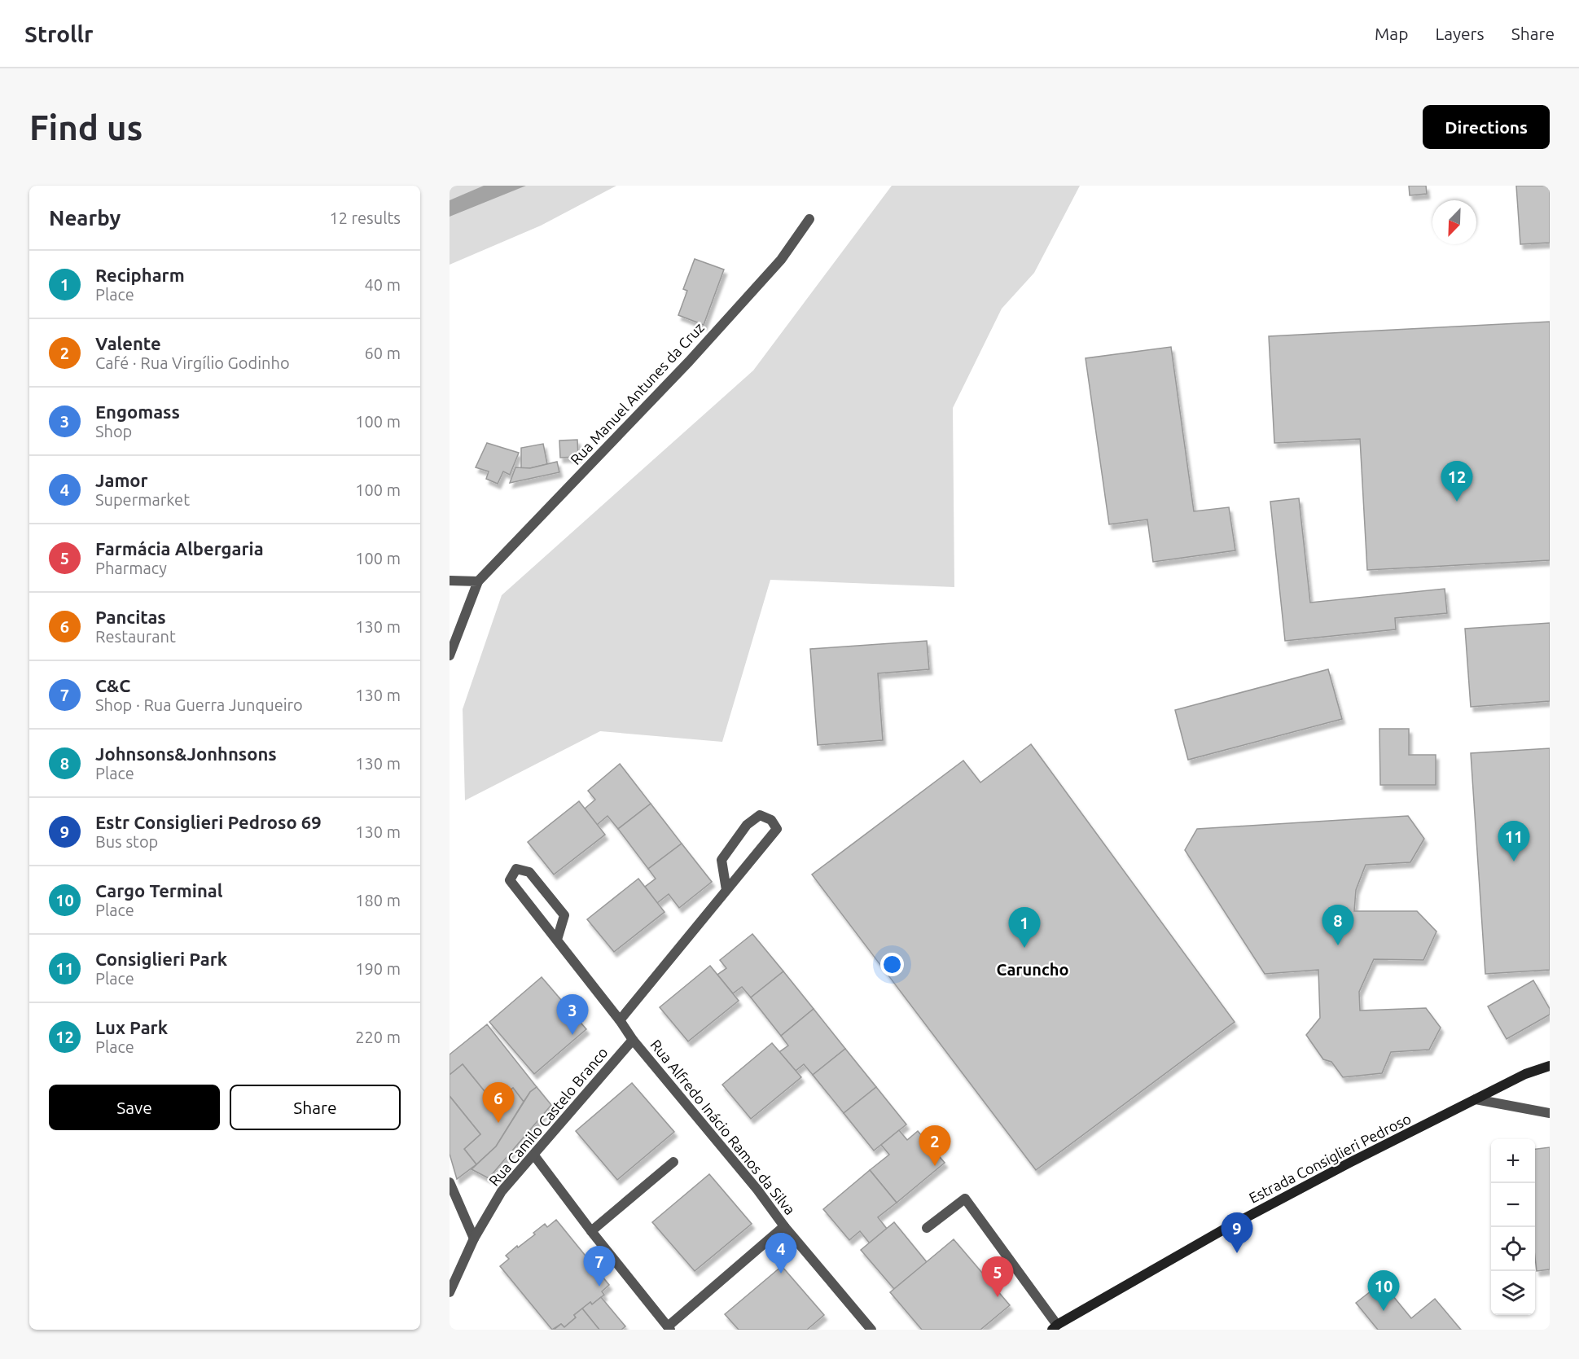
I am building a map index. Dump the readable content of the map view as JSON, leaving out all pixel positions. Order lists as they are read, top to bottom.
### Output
{
  "streets": {
    "main road": ["Estrada Consiglieri Pedroso"],
    "street": ["Rua Manuel Antunes da Cruz", "Rua Camilo Castelo Branco", "Rua Alfredo Inácio Ramos da Silva"]
  },
  "crossings": [
    ["Rua Camilo Castelo Branco", "Rua Alfredo Inácio Ramos da Silva"]
  ],
  "districts": ["Caruncho"],
  "north": "bottom left",
  "page": {
    "header": "Strollr",
    "nav": ["Map", "Layers", "Share"],
    "buttons": [
      "Directions",
      ["Save", "Share"]
    ],
    "title": "Find us",
    "heading": ["Nearby", "12 results"],
    "list": [
      {
        "mark": "1",
        "name": "Recipharm",
        "note": "Place",
        "value": "40 m"
      },
      {
        "mark": "2",
        "name": "Valente",
        "note": "Café · Rua Virgílio Godinho",
        "value": "60 m"
      },
      {
        "mark": "3",
        "name": "Engomass",
        "note": "Shop",
        "value": "100 m"
      },
      {
        "mark": "4",
        "name": "Jamor",
        "note": "Supermarket",
        "value": "100 m"
      },
      {
        "mark": "5",
        "name": "Farmácia Albergaria",
        "note": "Pharmacy",
        "value": "100 m"
      },
      {
        "mark": "6",
        "name": "Pancitas",
        "note": "Restaurant",
        "value": "130 m"
      },
      {
        "mark": "7",
        "name": "C&C",
        "note": "Shop · Rua Guerra Junqueiro",
        "value": "130 m"
      },
      {
        "mark": "8",
        "name": "Johnsons&Jonhnsons",
        "note": "Place",
        "value": "130 m"
      },
      {
        "mark": "9",
        "name": "Estr Consiglieri Pedroso 69",
        "note": "Bus stop",
        "value": "130 m"
      },
      {
        "mark": "10",
        "name": "Cargo Terminal",
        "note": "Place",
        "value": "180 m"
      },
      {
        "mark": "11",
        "name": "Consiglieri Park",
        "note": "Place",
        "value": "190 m"
      },
      {
        "mark": "12",
        "name": "Lux Park",
        "note": "Place",
        "value": "220 m"
      }
    ],
    "pins": [
      "12",
      "11",
      "8",
      "1",
      "3",
      "6",
      "2",
      "9",
      "4",
      "7",
      "5",
      "10"
    ],
    "map_buttons": ["+", "−"]
  }
}
